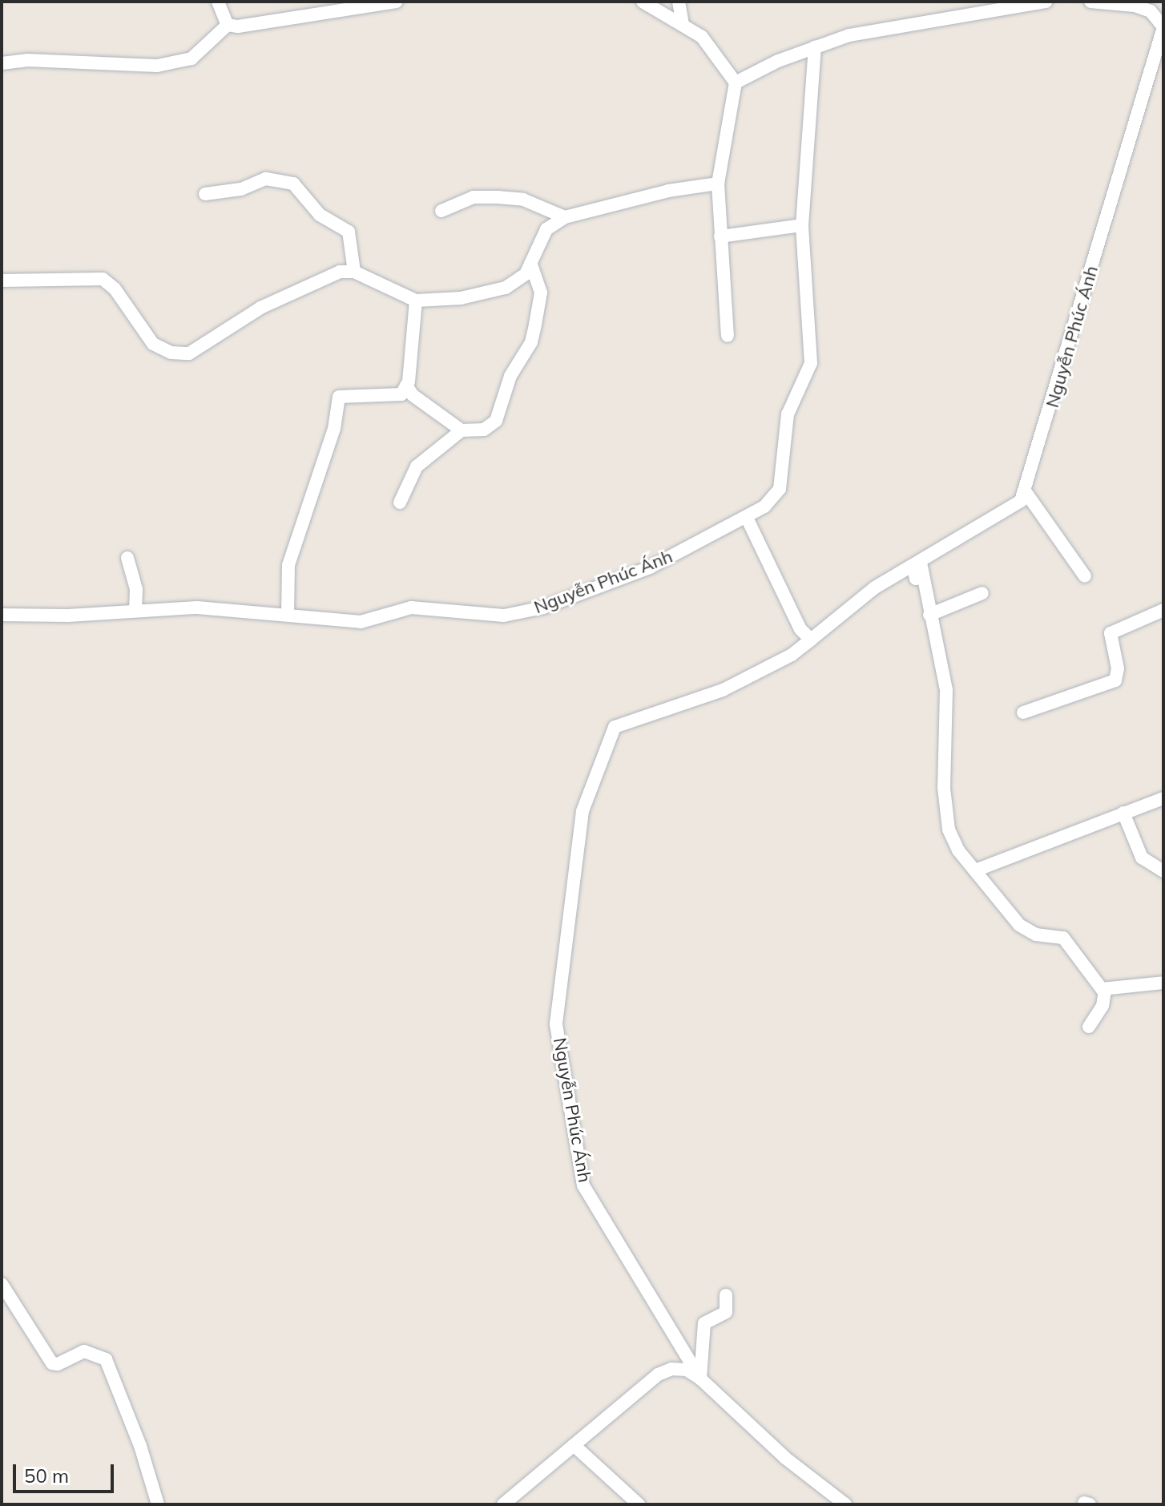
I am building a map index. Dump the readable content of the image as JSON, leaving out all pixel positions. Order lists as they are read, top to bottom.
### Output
{
  "streets": {
    "street": ["Nguyễn Phúc Ánh"]
  },
  "scale_bar": "50 m"
}
